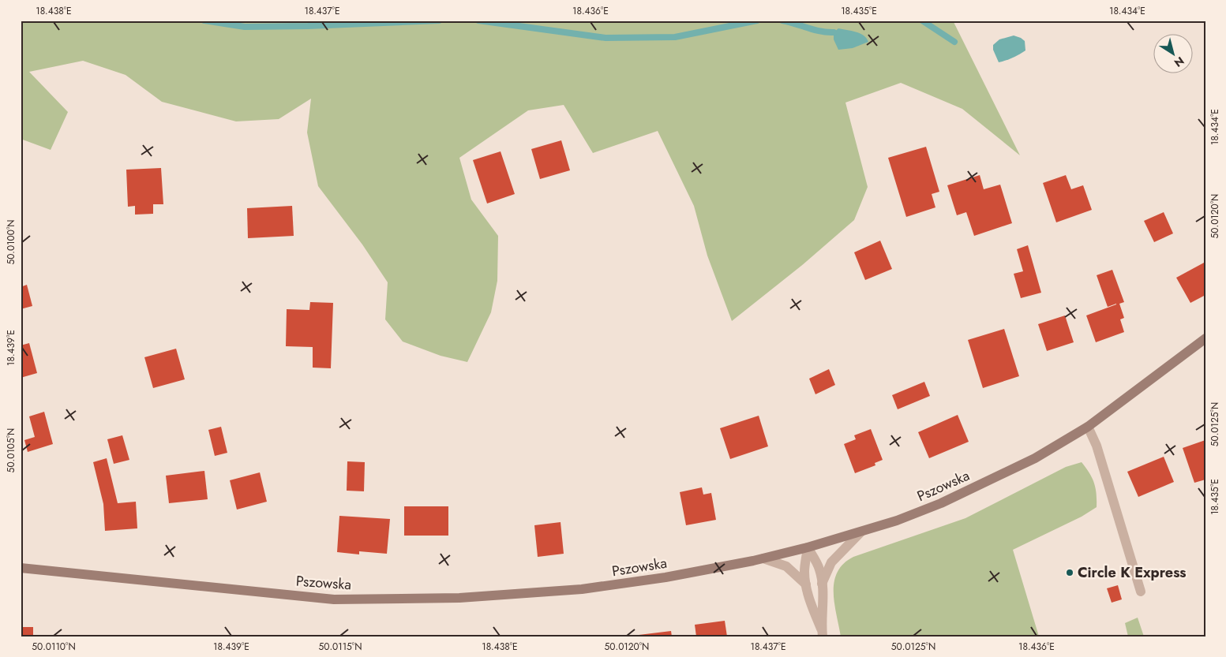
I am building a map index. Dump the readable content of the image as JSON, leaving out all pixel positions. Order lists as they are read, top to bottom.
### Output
{
  "streets": {
    "main road": ["Pszowska"]
  },
  "places": ["Circle K Express"],
  "north": "bottom right",
  "coordinates": [
    "18.438°E",
    "18.437°E",
    "18.436°E",
    "18.435°E",
    "18.434°E",
    "50.0120°N",
    "50.0100°N",
    "18.439°E",
    "50.0125°N",
    "50.0105°N",
    "50.0110°N",
    "50.0115°N"
  ]
}
